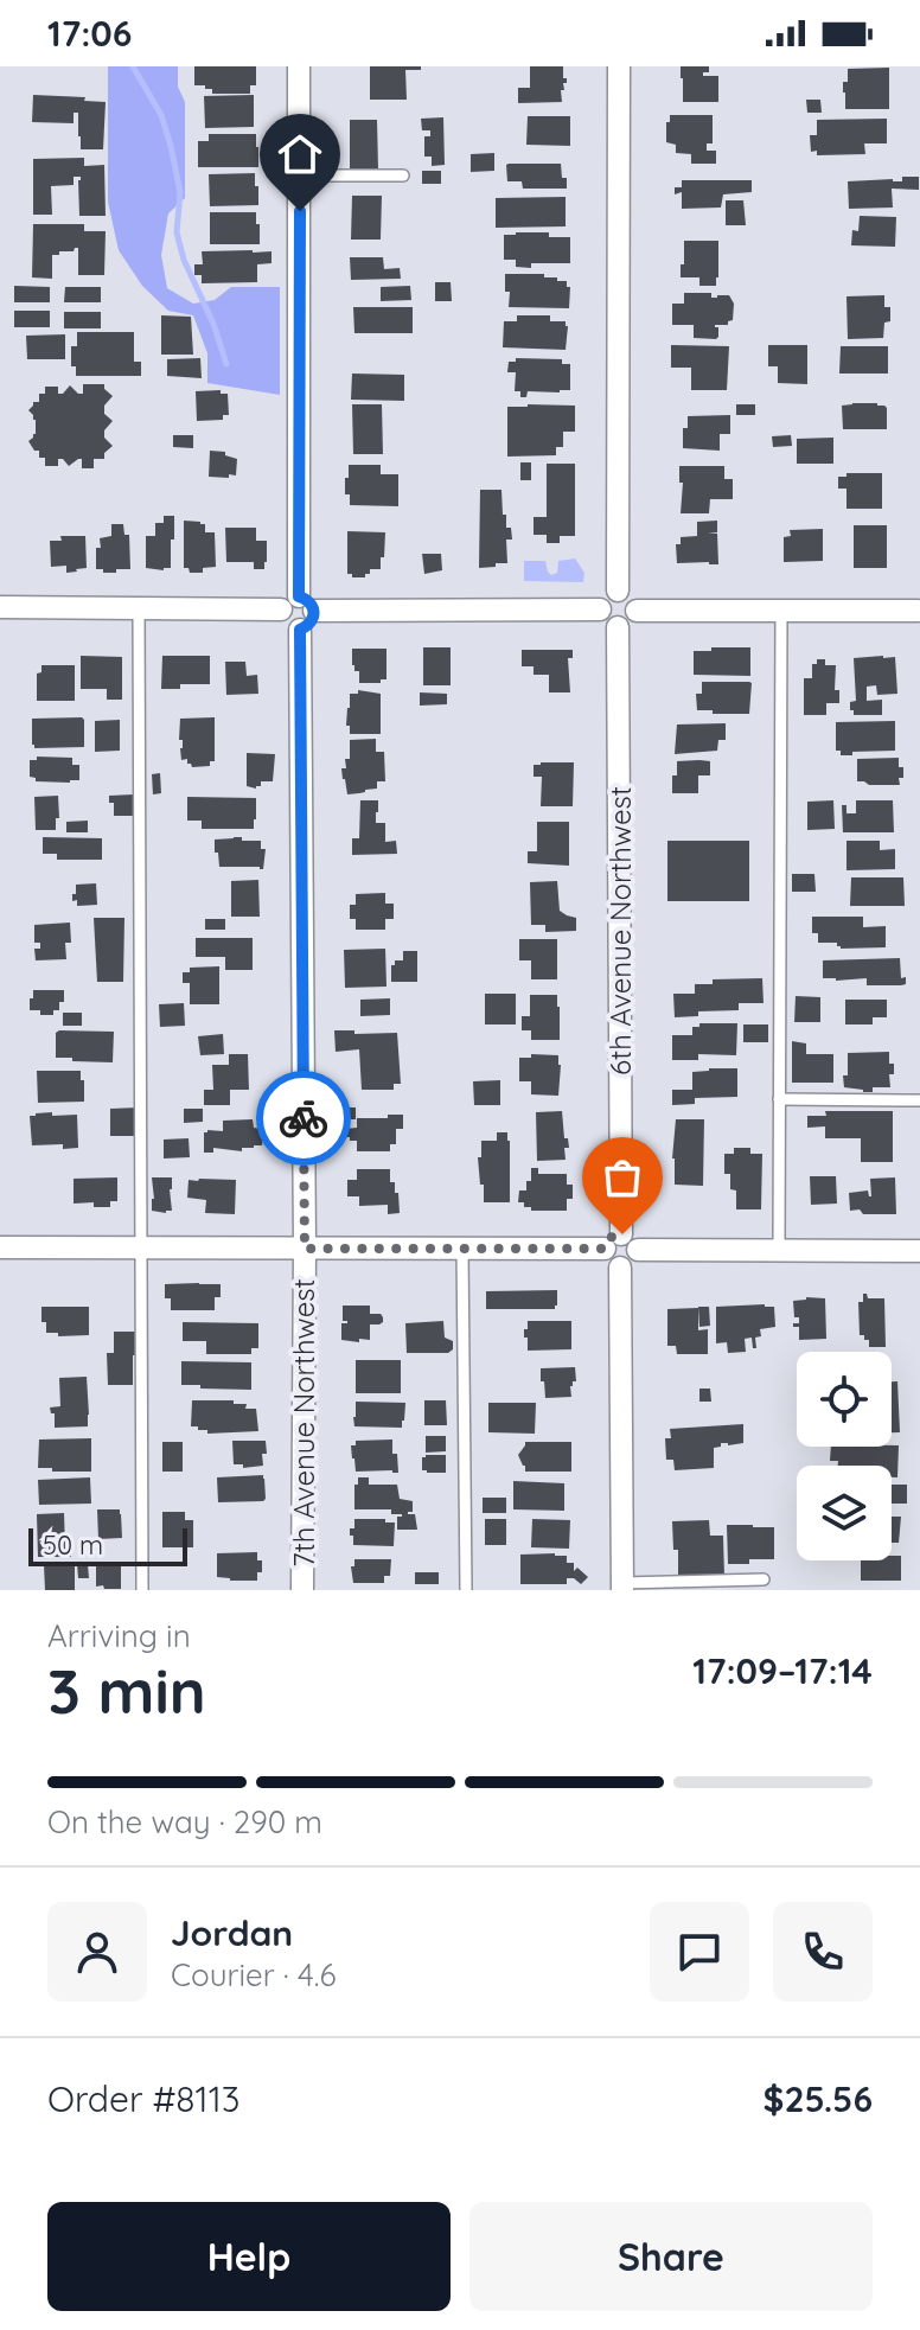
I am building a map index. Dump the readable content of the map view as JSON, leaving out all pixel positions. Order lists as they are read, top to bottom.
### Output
{
  "streets": {
    "street": ["6th Avenue Northwest", "7th Avenue Northwest"]
  },
  "scale_bar": "50 m",
  "page": {
    "status": "17:06",
    "scale": "50 m",
    "heading": ["3 min", "Arriving in", "17:09–17:14"],
    "panel": [
      "Jordan",
      "Courier · 4.6",
      "Order #8113",
      "$25.56"
    ],
    "bar": "On the way · 290 m",
    "buttons": ["Help", "Share"]
  }
}
